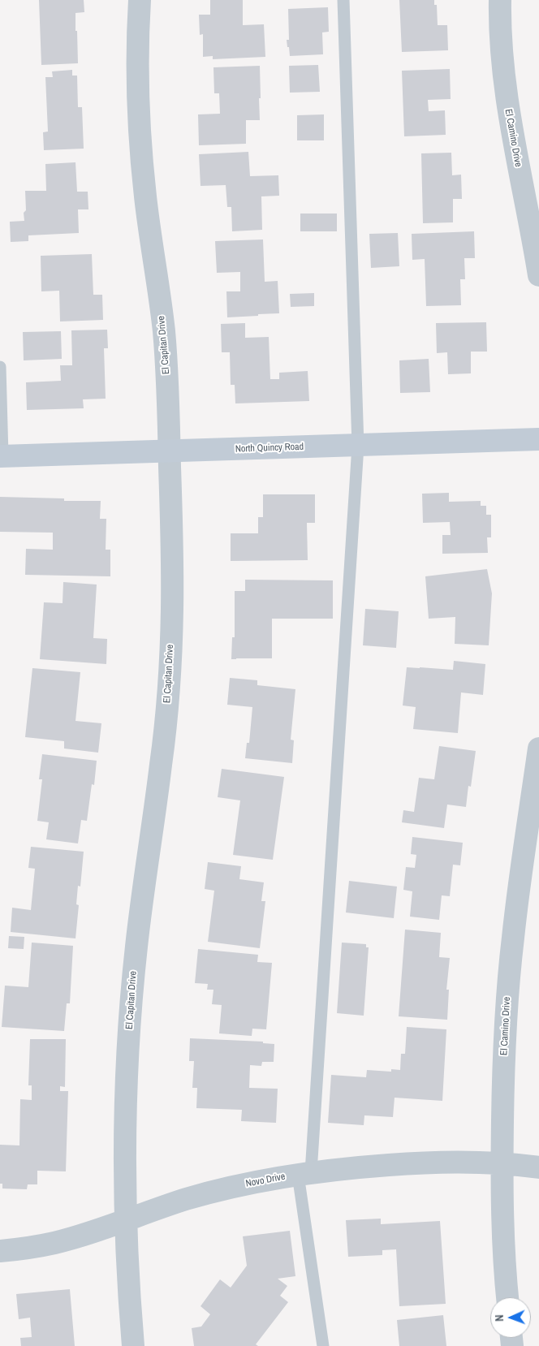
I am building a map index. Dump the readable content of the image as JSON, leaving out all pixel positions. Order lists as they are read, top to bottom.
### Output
{
  "streets": {
    "street": [
      "El Camino Drive",
      "El Capitan Drive",
      "North Quincy Road",
      "Novo Drive"
    ]
  },
  "crossings": [
    ["El Camino Drive", "Novo Drive"],
    ["El Capitan Drive", "North Quincy Road"],
    ["El Capitan Drive", "Novo Drive"]
  ],
  "north": "left"
}
